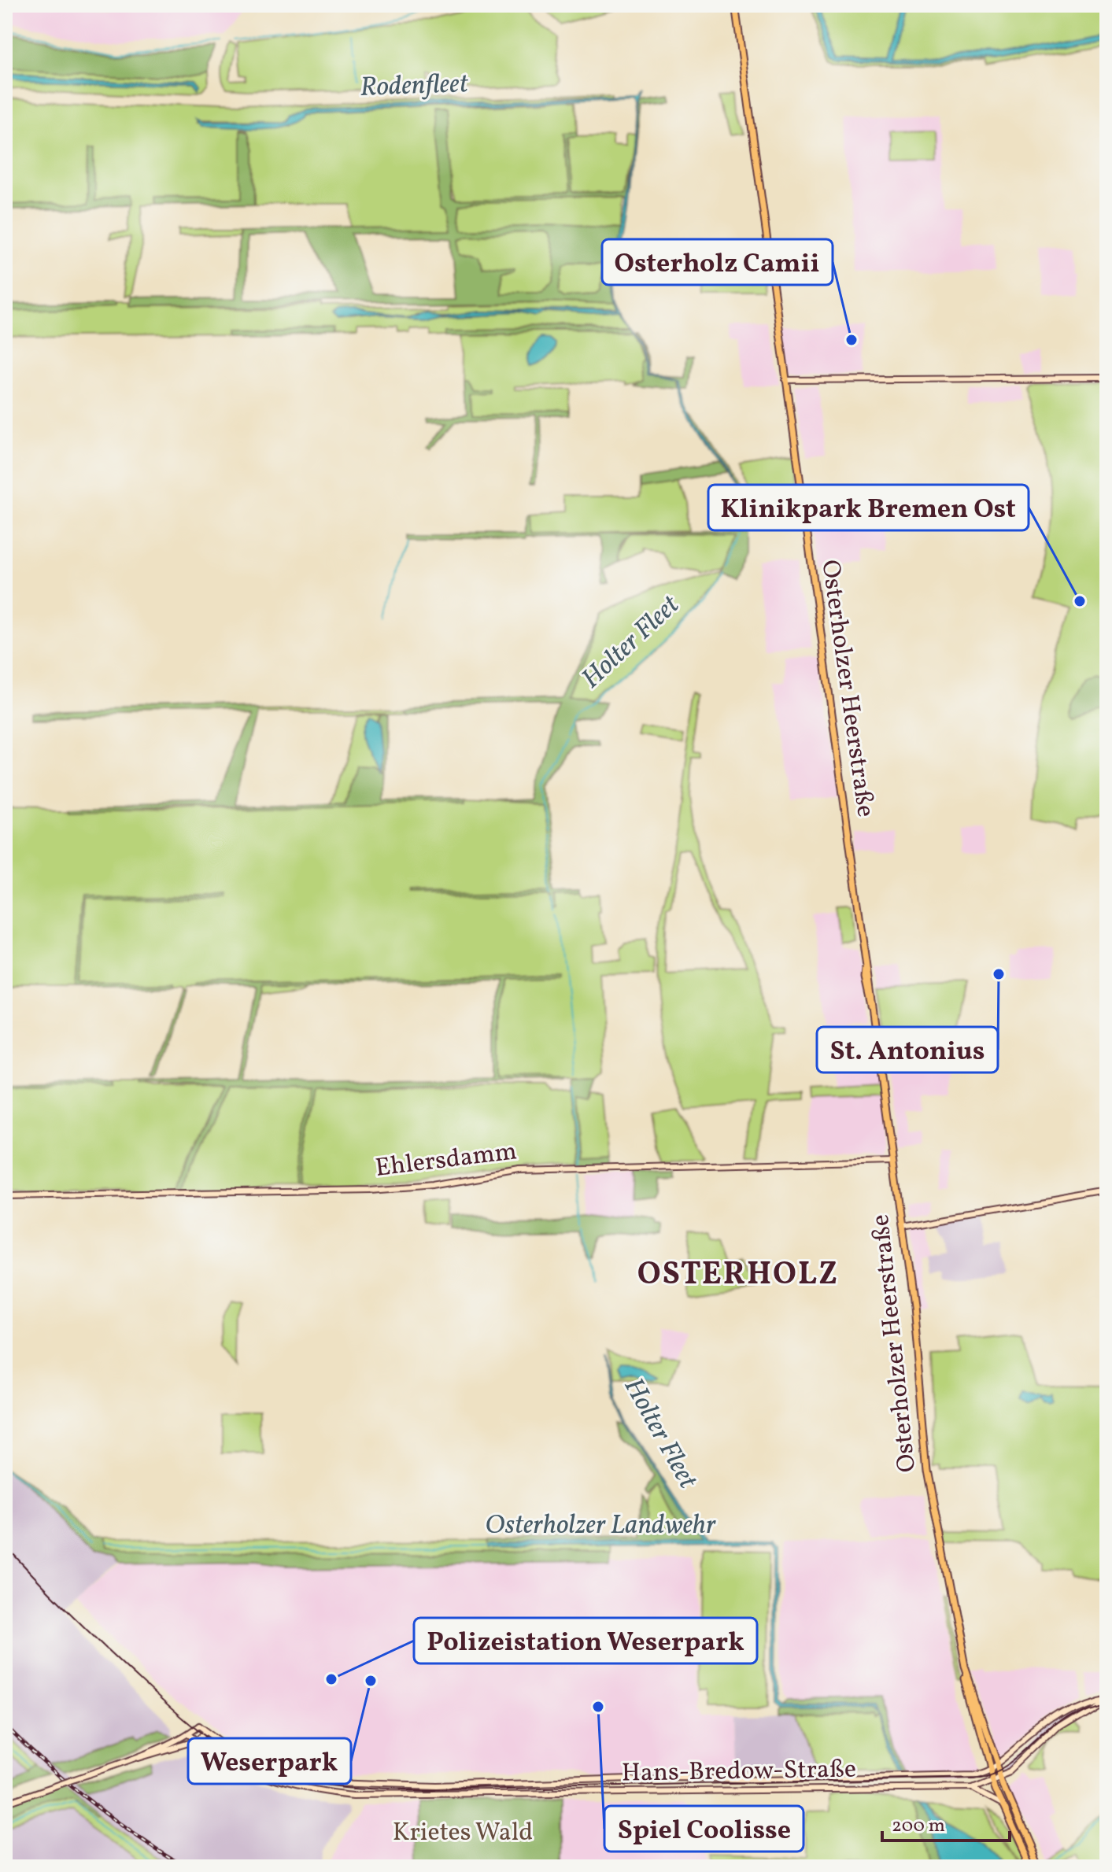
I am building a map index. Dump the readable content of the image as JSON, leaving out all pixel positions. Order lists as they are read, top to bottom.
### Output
{
  "streets": {
    "main road": ["Osterholzer Heerstraße", "Ehlersdamm", "Hans-Bredow-Straße"]
  },
  "crossings": [
    ["Osterholzer Heerstraße", "Ehlersdamm"],
    ["Osterholzer Heerstraße", "Hans-Bredow-Straße"]
  ],
  "districts": ["OSTERHOLZ"],
  "water": ["Rodenfleet", "Holter Fleet", "Osterholzer Landwehr"],
  "parks": ["Krietes Wald"],
  "places": [
    "Osterholz Camii",
    "Klinikpark Bremen Ost",
    "St. Antonius",
    "Polizeistation Weserpark",
    "Weserpark",
    "Spiel Coolisse"
  ],
  "scale_bar": "200 m"
}
